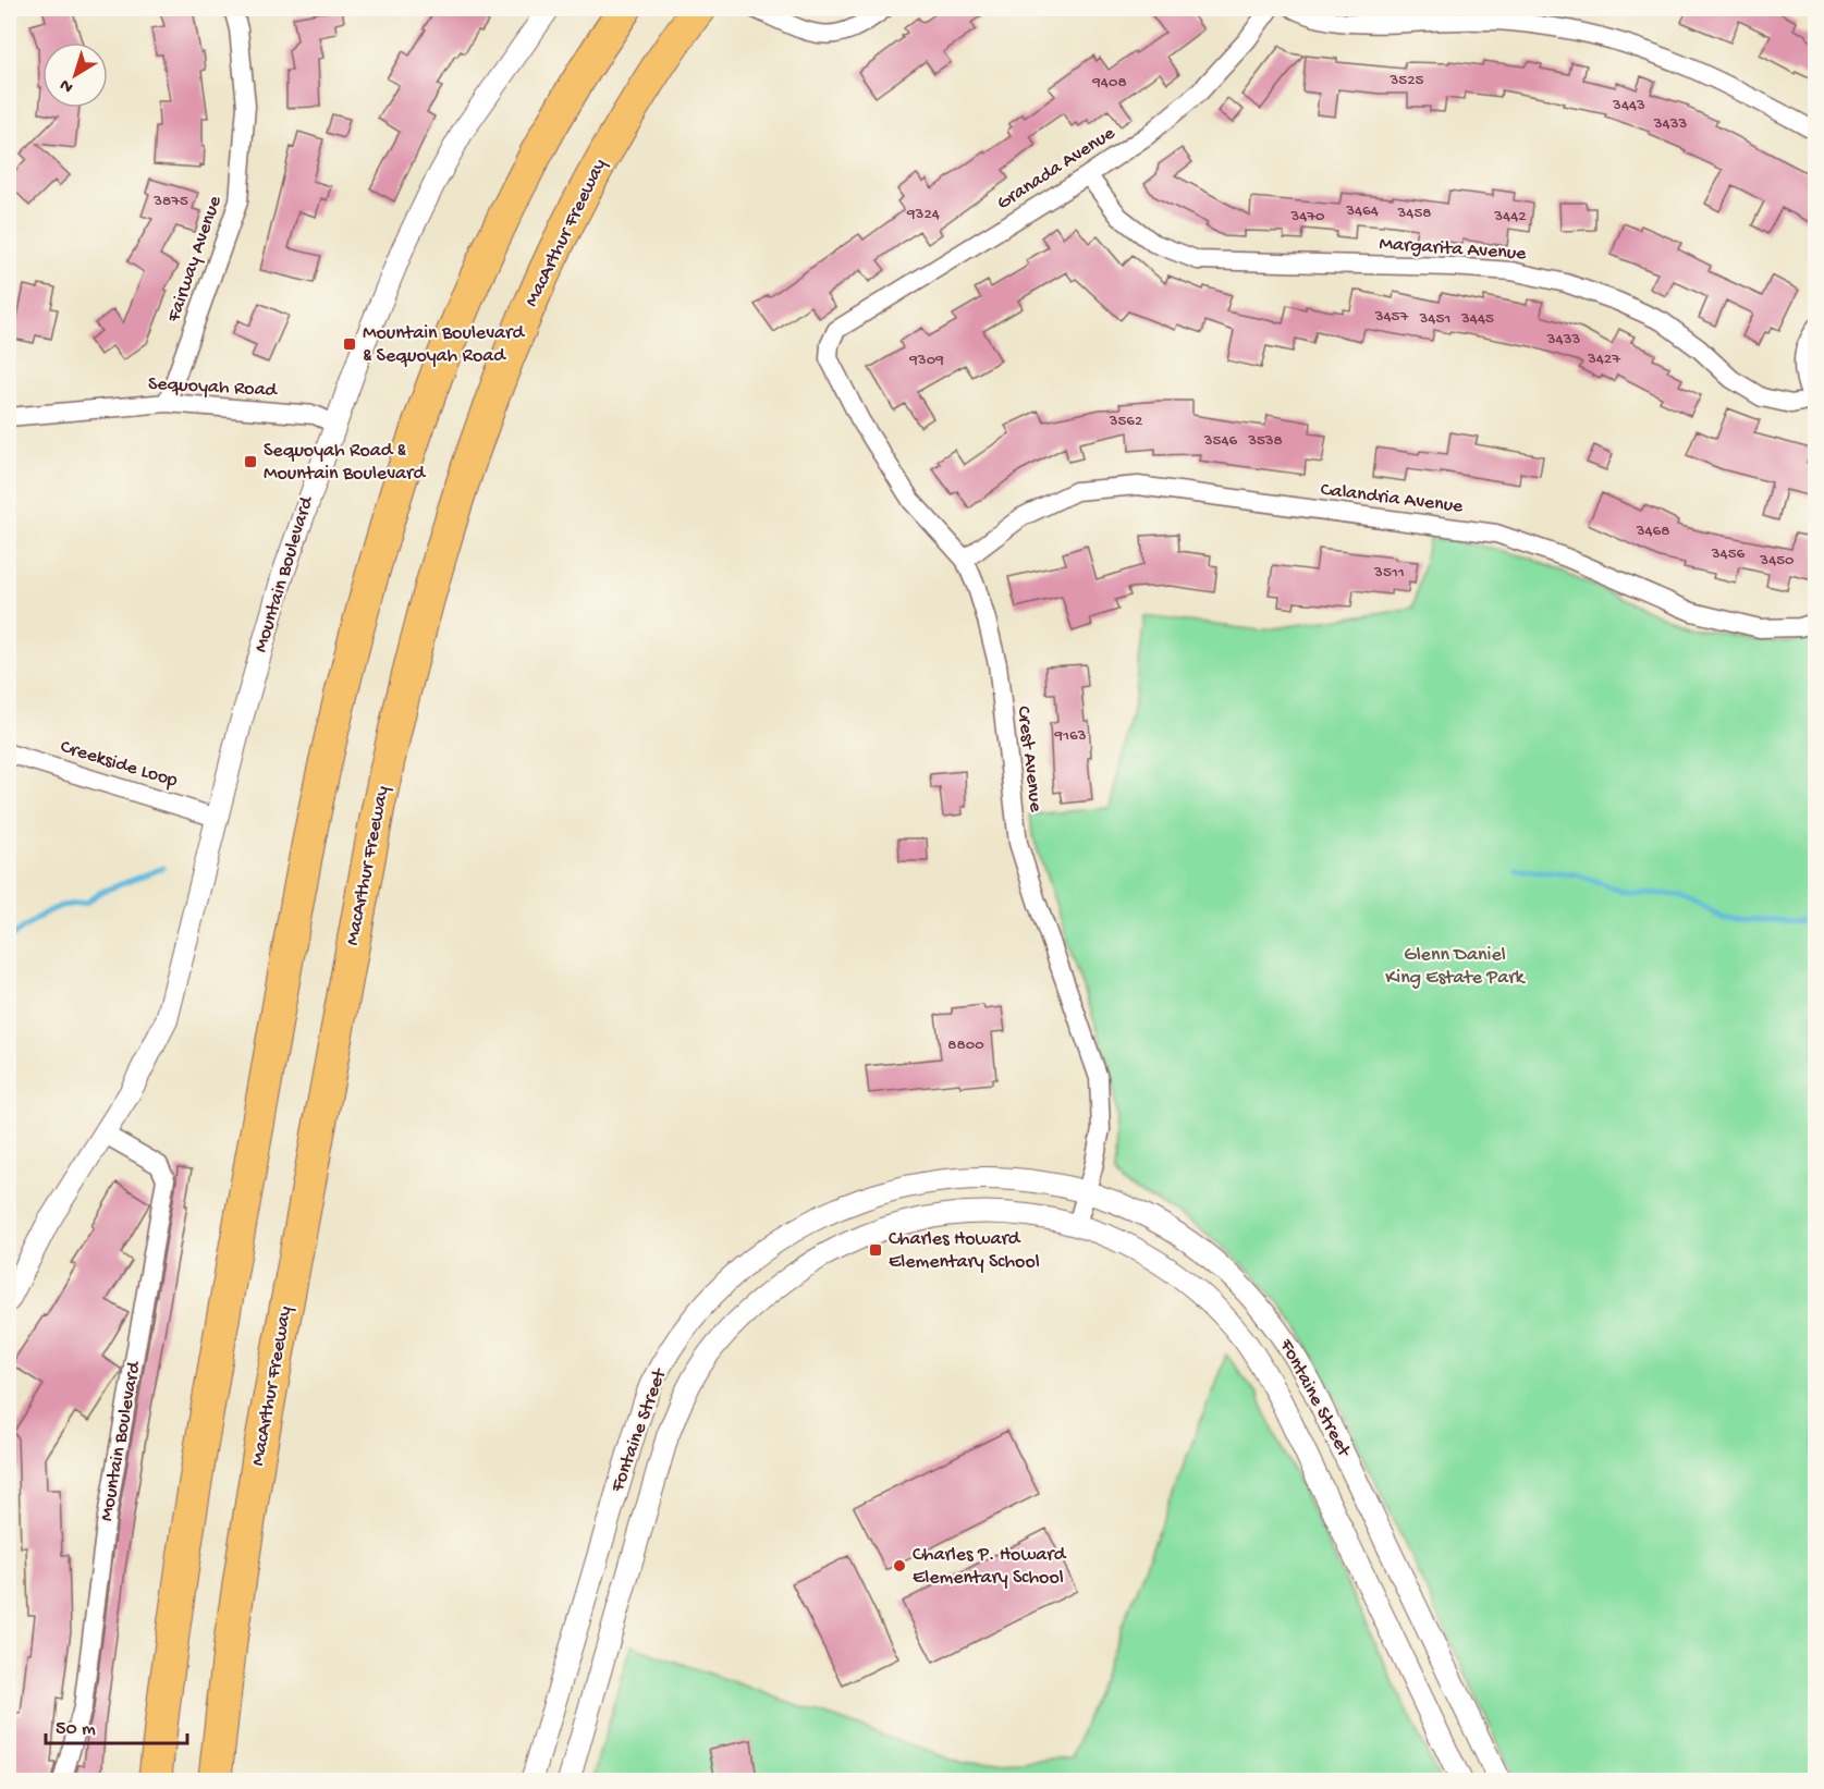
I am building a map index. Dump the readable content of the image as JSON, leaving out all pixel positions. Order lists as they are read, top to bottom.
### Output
{
  "streets": {
    "highway": ["MacArthur Freeway"],
    "street": [
      "Granada Avenue",
      "Margarita Avenue",
      "Fairway Avenue",
      "Sequoyah Road",
      "Calandria Avenue",
      "Mountain Boulevard",
      "Crest Avenue",
      "Creekside Loop",
      "Fontaine Street"
    ]
  },
  "crossings": [
    ["Granada Avenue", "Margarita Avenue"],
    ["Granada Avenue", "Crest Avenue"],
    ["Fairway Avenue", "Sequoyah Road"],
    ["Sequoyah Road", "Mountain Boulevard"],
    ["Calandria Avenue", "Crest Avenue"],
    ["Mountain Boulevard", "Creekside Loop"],
    ["Crest Avenue", "Fontaine Street"]
  ],
  "parks": ["Glenn Daniel King Estate Park"],
  "places": {
    "transit": ["Mountain Boulevard & Sequoyah Road", "Sequoyah Road & Mountain Boulevard", "Charles Howard Elementary School"],
    "other": ["Charles P. Howard Elementary School"]
  },
  "house_numbers": [
    "3525",
    "9408",
    "3443",
    "3433",
    "3875",
    "3464",
    "3458",
    "9324",
    "3470",
    "3442",
    "3457",
    "3451",
    "3445",
    "3433",
    "3427",
    "9309",
    "3562",
    "3546",
    "3538",
    "3468",
    "3456",
    "3450",
    "3511",
    "9163",
    "8800"
  ],
  "scale_bar": "50 m",
  "north": "bottom left"
}
